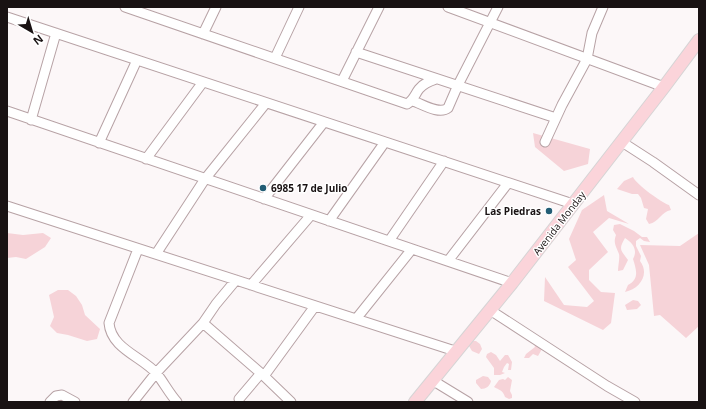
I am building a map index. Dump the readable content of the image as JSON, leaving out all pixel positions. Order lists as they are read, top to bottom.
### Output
{
  "streets": {
    "main road": ["Avenida Monday"]
  },
  "places": ["6985 17 de Julio", "Las Piedras"],
  "north": "bottom right"
}
